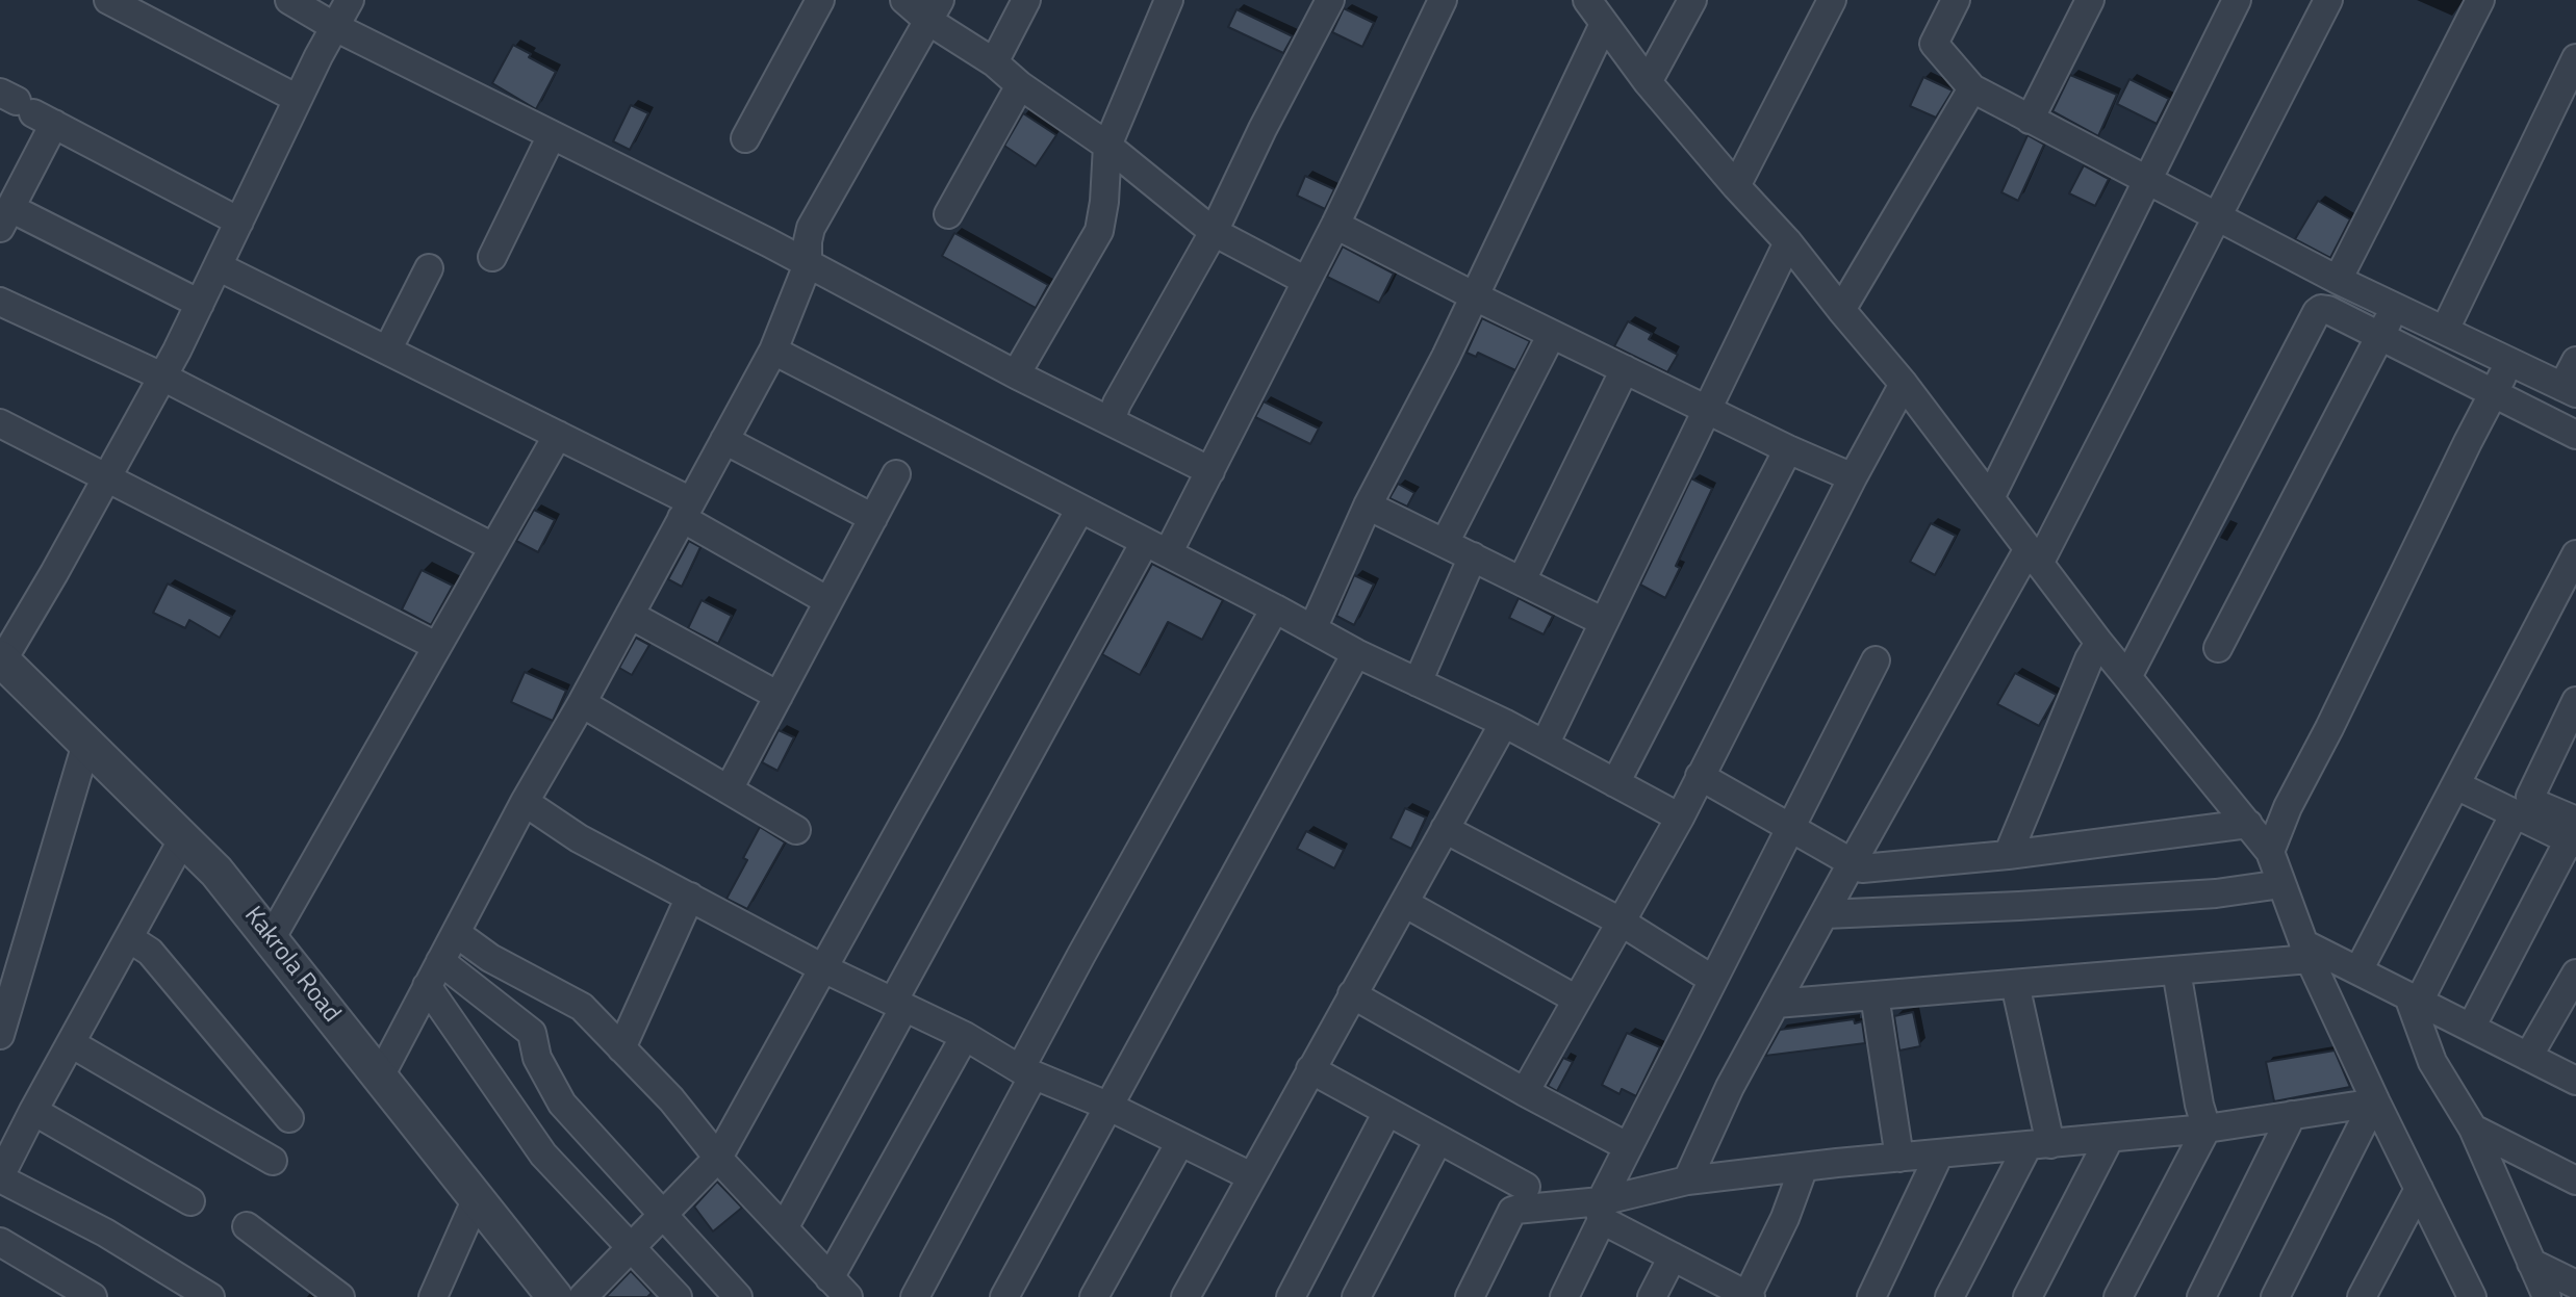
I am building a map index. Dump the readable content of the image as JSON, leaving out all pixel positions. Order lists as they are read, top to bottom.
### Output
{
  "streets": {
    "street": ["Kakrola Road"]
  }
}
